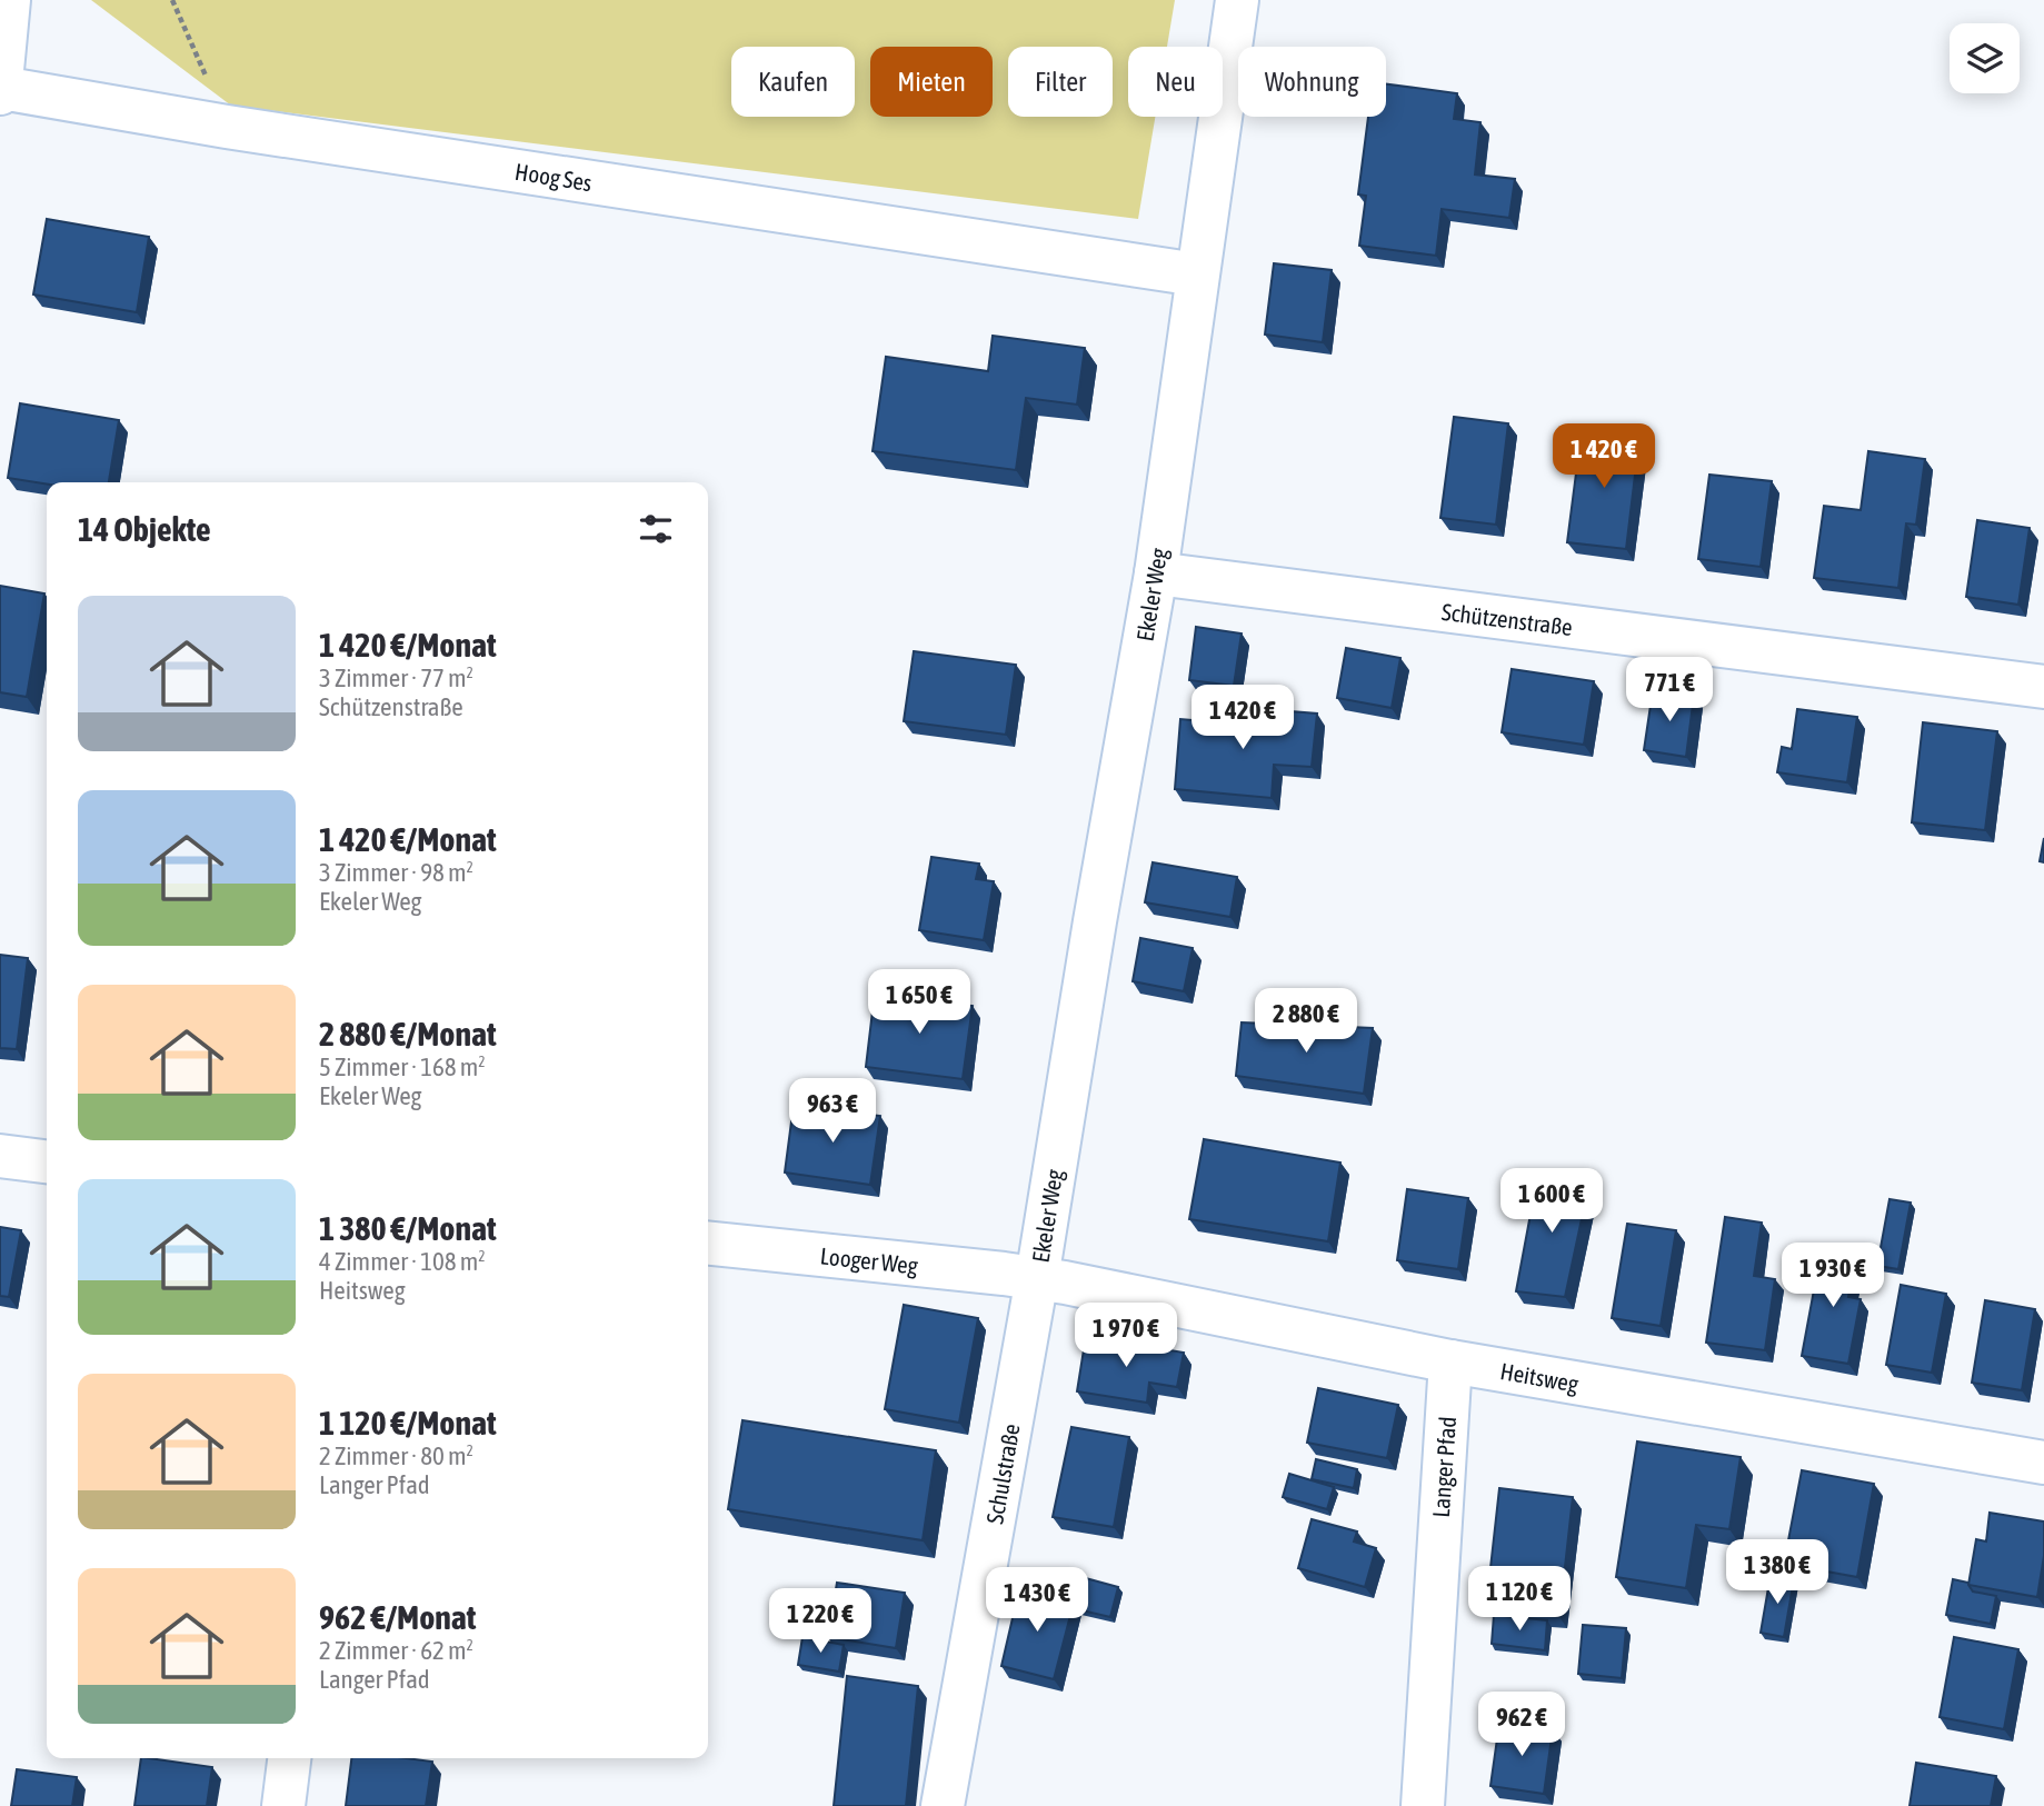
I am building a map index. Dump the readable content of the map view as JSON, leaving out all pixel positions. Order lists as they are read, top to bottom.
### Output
{
  "streets": {
    "street": [
      "Hoog Ses",
      "Ekeler Weg",
      "Schützenstraße",
      "Looger Weg",
      "Heitsweg",
      "Langer Pfad",
      "Schulstraße"
    ]
  },
  "crossings": [
    ["Hoog Ses", "Ekeler Weg"],
    ["Ekeler Weg", "Schützenstraße"],
    ["Ekeler Weg", "Looger Weg"],
    ["Ekeler Weg", "Heitsweg"],
    ["Ekeler Weg", "Schulstraße"],
    ["Looger Weg", "Heitsweg"],
    ["Looger Weg", "Schulstraße"],
    ["Heitsweg", "Langer Pfad"],
    ["Heitsweg", "Schulstraße"]
  ],
  "page": {
    "chip": [
      "Kaufen",
      "Mieten",
      "Filter",
      "Neu",
      "Wohnung"
    ],
    "price": [
      "1 420 €",
      "771 €",
      "1 420 €",
      "1 650 €",
      "2 880 €",
      "963 €",
      "1 600 €",
      "1 930 €",
      "1 970 €",
      "1 380 €",
      "1 120 €",
      "1 430 €",
      "1 220 €",
      "962 €"
    ],
    "heading": "14 Objekte",
    "list": [
      {
        "name": "1 420 €/Monat",
        "note": "3 Zimmer · 77 m² · Schützenstraße"
      },
      {
        "name": "1 420 €/Monat",
        "note": "3 Zimmer · 98 m² · Ekeler Weg"
      },
      {
        "name": "2 880 €/Monat",
        "note": "5 Zimmer · 168 m² · Ekeler Weg"
      },
      {
        "name": "1 380 €/Monat",
        "note": "4 Zimmer · 108 m² · Heitsweg"
      },
      {
        "name": "1 120 €/Monat",
        "note": "2 Zimmer · 80 m² · Langer Pfad"
      },
      {
        "name": "962 €/Monat",
        "note": "2 Zimmer · 62 m² · Langer Pfad"
      }
    ]
  }
}
